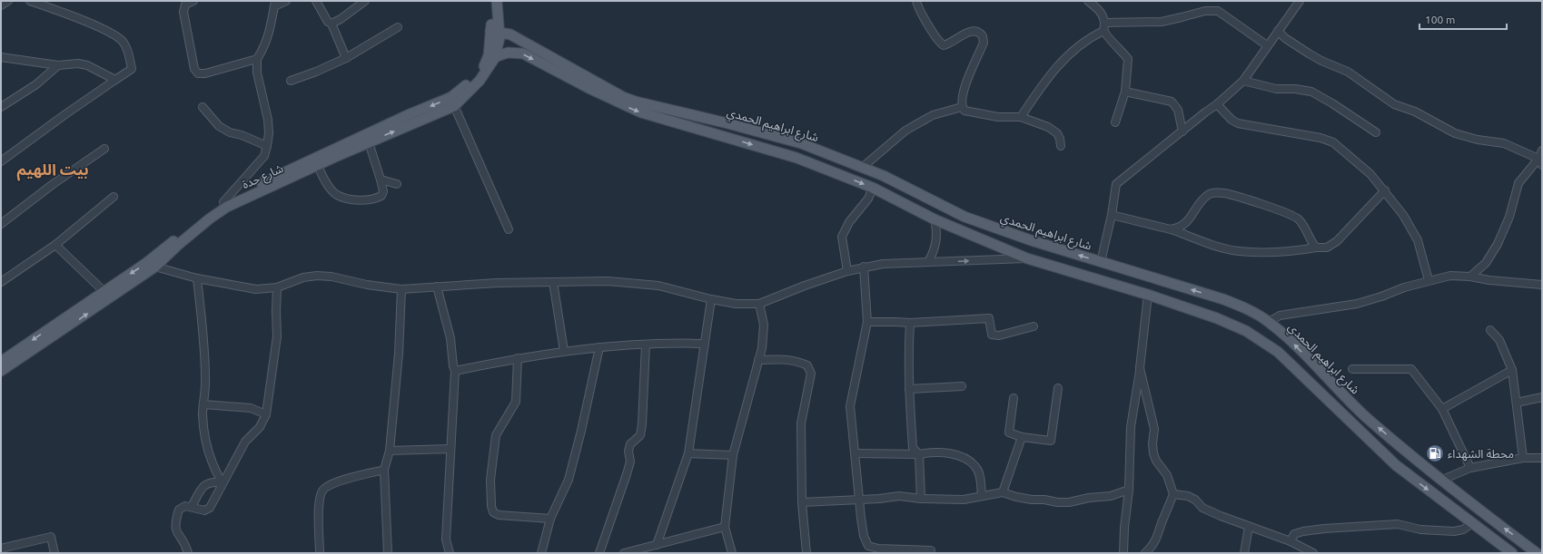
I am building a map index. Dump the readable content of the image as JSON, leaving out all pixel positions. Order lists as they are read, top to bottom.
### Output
{
  "streets": {
    "main road": ["شارع ابراهيم الحمدي", "شارع حدة"]
  },
  "crossings": [
    ["شارع ابراهيم الحمدي", "شارع حدة"]
  ],
  "districts": ["بيت اللهيم"],
  "places": {
    "fuel station": ["محطة الشهداء"]
  },
  "scale_bar": "100 m"
}
